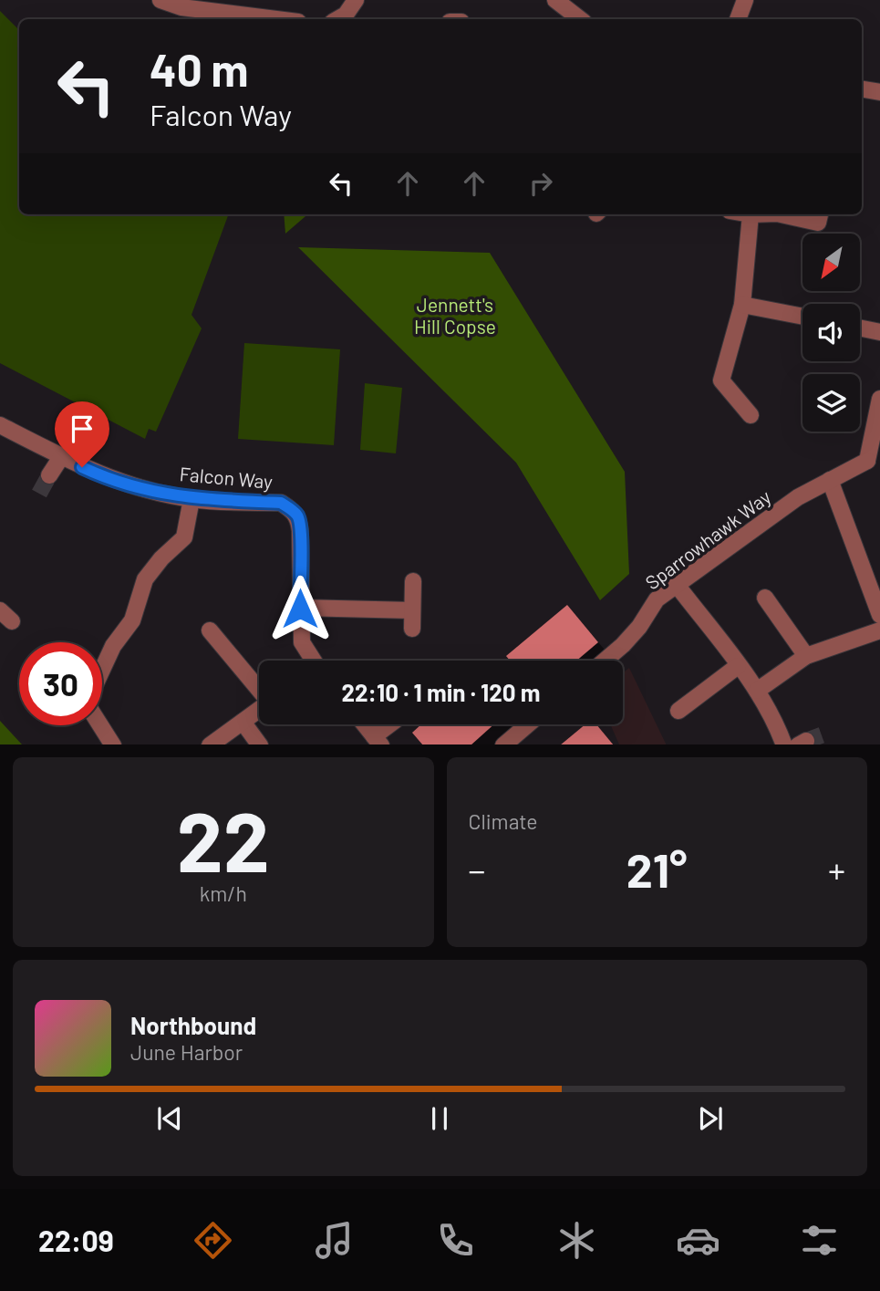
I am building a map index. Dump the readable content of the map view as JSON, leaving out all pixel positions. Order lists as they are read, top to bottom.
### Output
{
  "streets": {
    "street": ["Falcon Way", "Sparrowhawk Way"]
  },
  "parks": ["Jennett's Hill Copse"],
  "north": "bottom left",
  "page": {
    "turn": ["40 m", "Falcon Way"],
    "limit": "30",
    "trip": "22:10 · 1 min · 120 m",
    "tile": [
      ["22", "km/h"],
      "Climate"
    ],
    "heat": ["−", "21°", "+"],
    "song": ["Northbound", "June Harbor"],
    "tabs": "22:09"
  }
}
